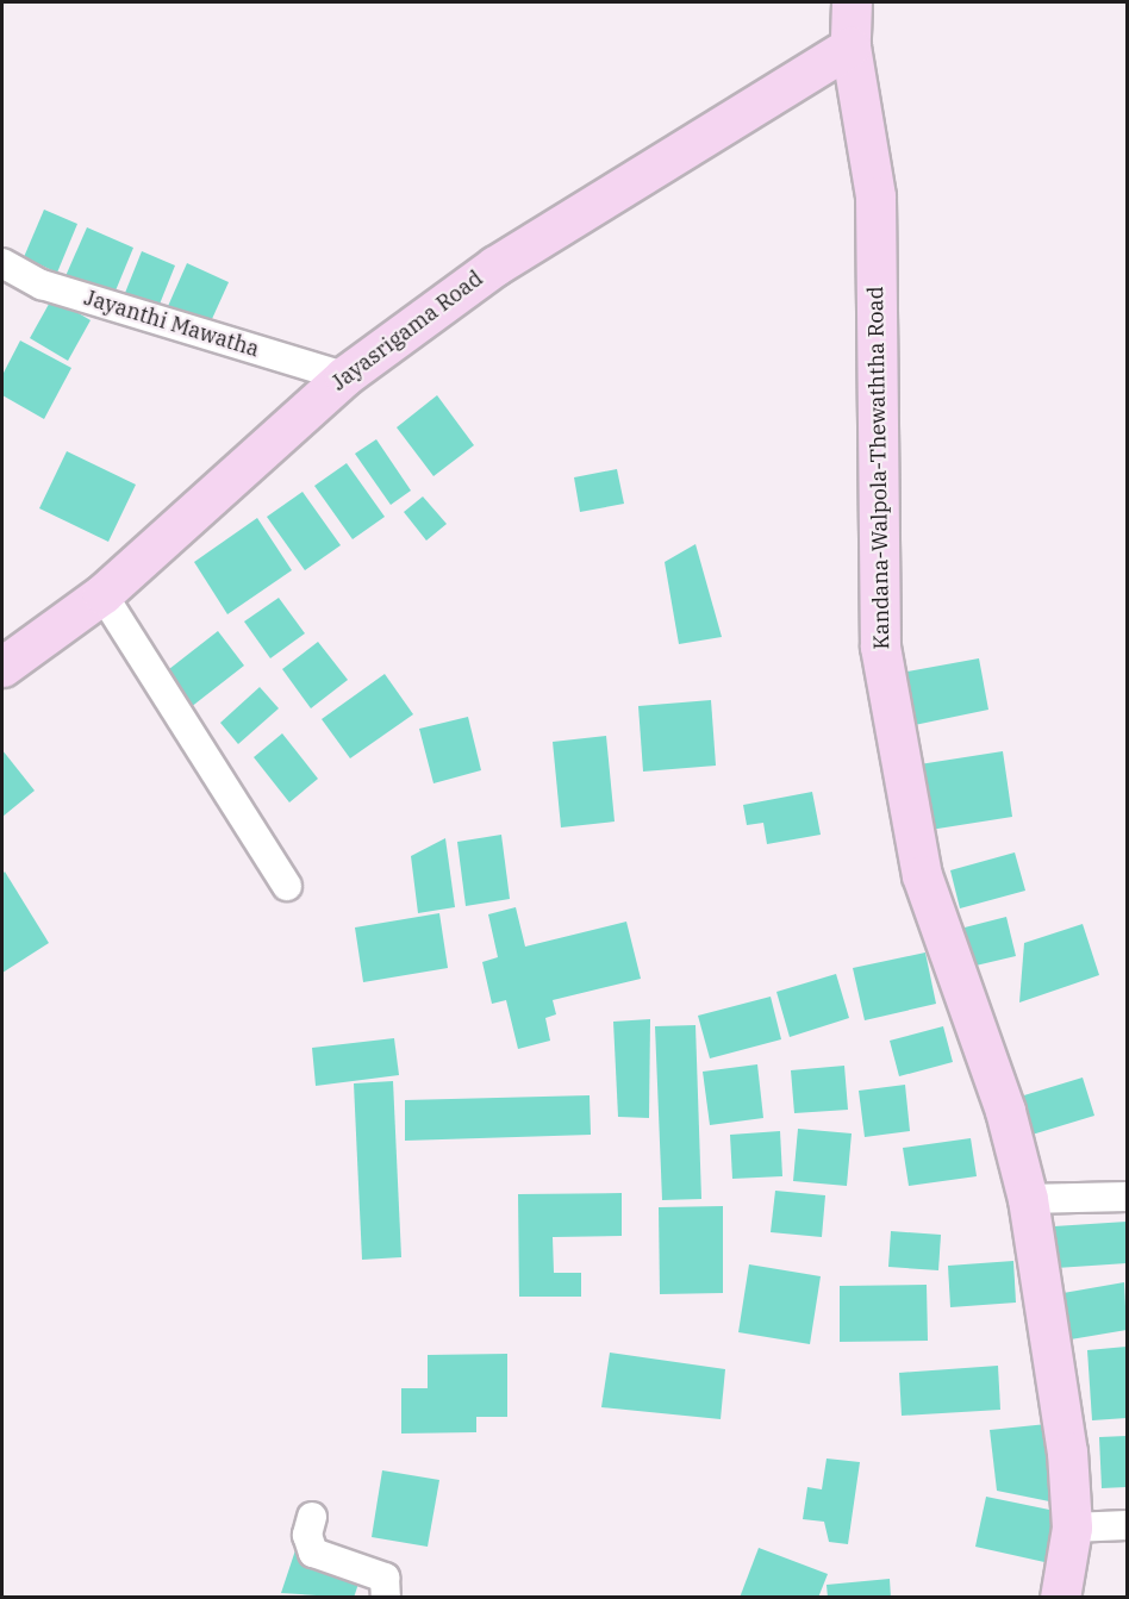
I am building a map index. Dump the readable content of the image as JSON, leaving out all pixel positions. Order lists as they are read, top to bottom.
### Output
{
  "streets": {
    "street": ["Jayanthi Mawatha", "Jayasrigama Road", "Kandana-Walpola-Thewaththa Road"]
  },
  "crossings": [
    ["Jayanthi Mawatha", "Jayasrigama Road"],
    ["Jayasrigama Road", "Kandana-Walpola-Thewaththa Road"]
  ]
}
